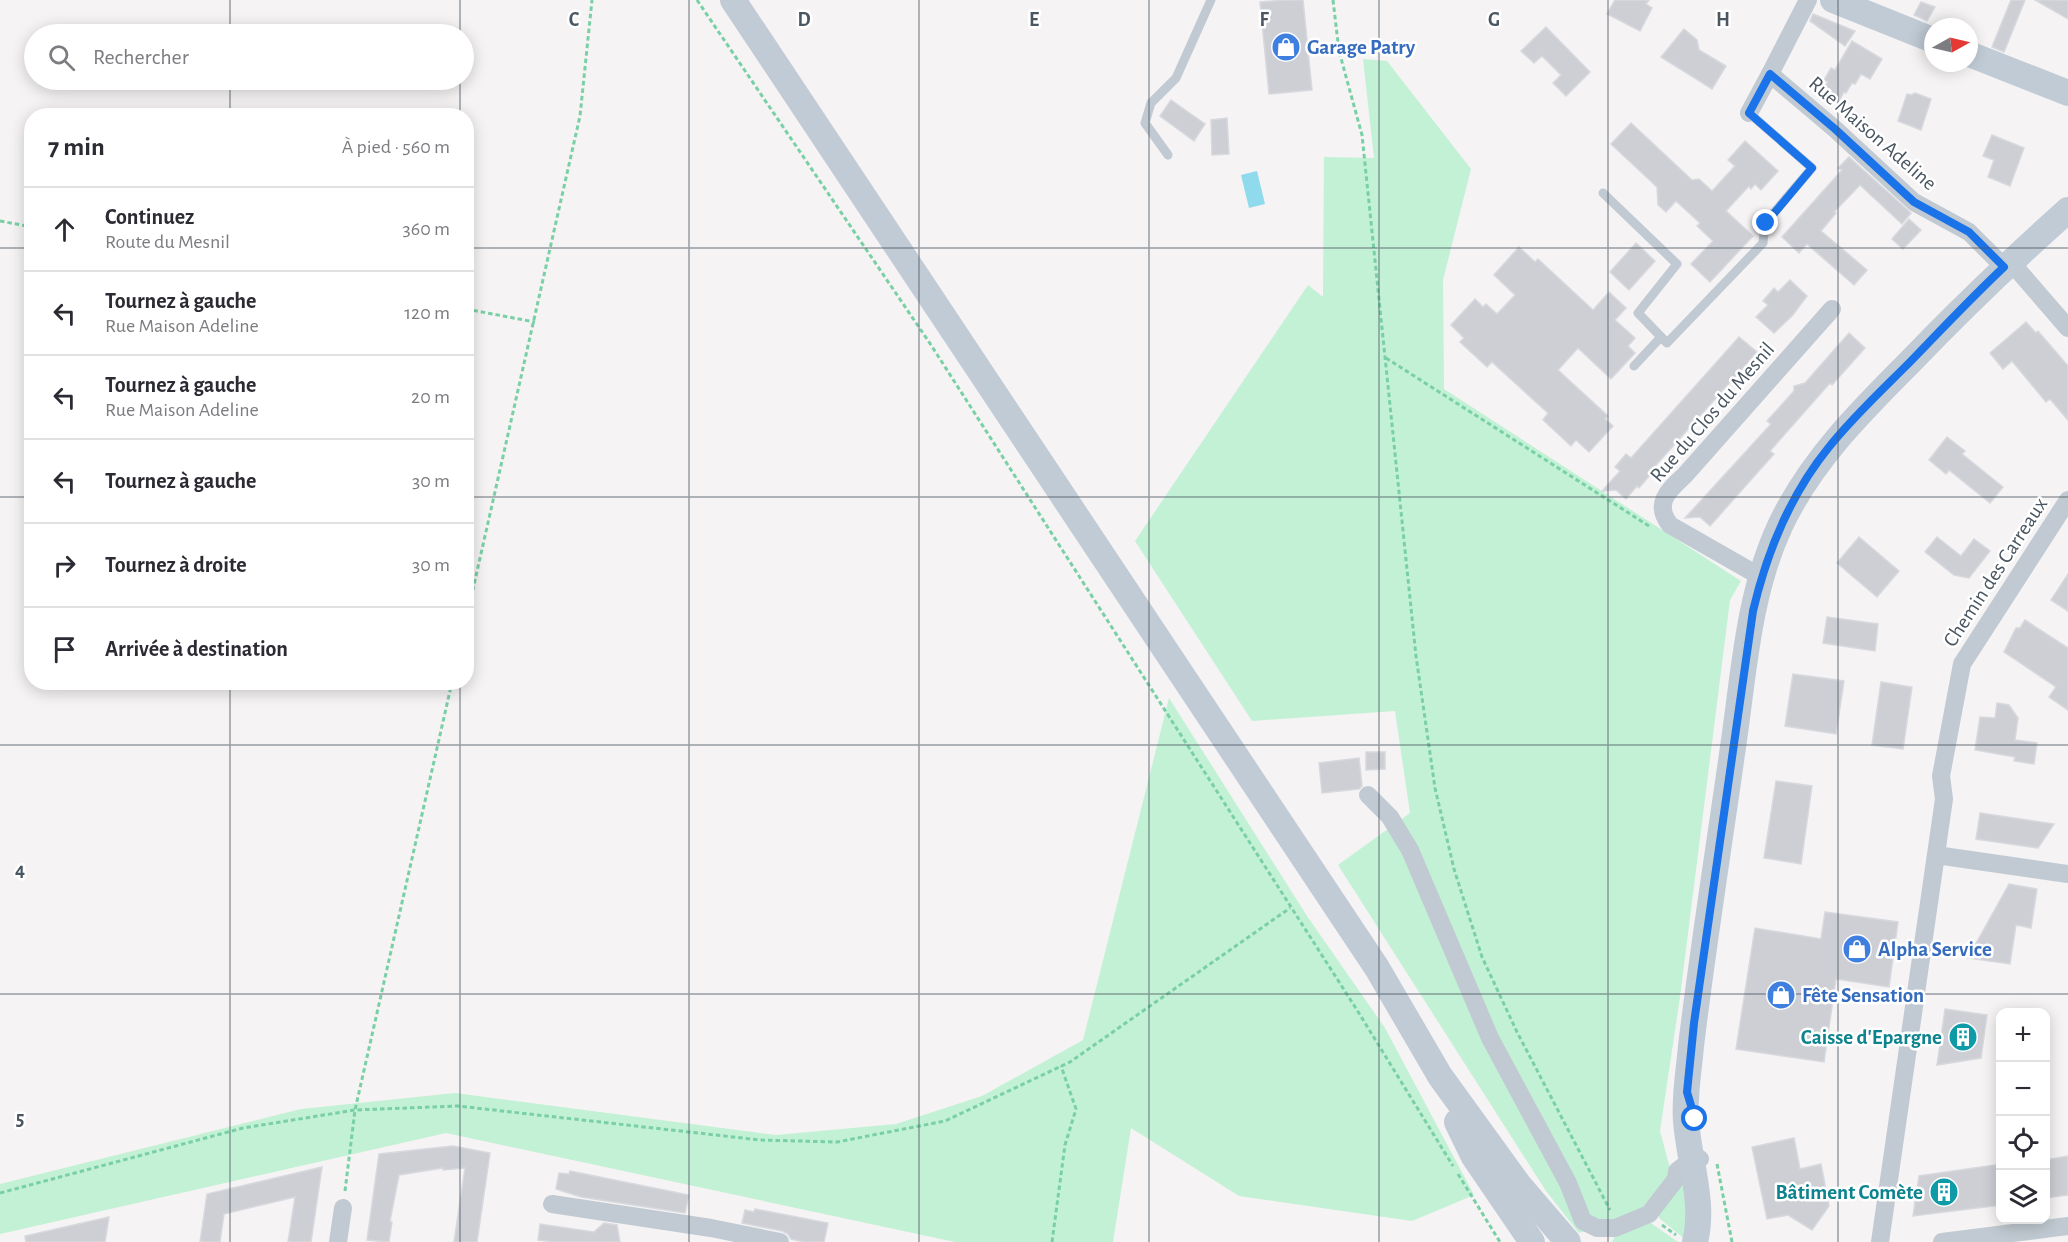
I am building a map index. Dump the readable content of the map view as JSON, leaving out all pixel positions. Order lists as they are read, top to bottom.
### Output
{
  "streets": {
    "street": ["Rue Maison Adeline", "Rue du Clos du Mesnil", "Chemin des Carreaux"]
  },
  "places": {
    "shop": ["Garage Patry", "Alpha Service", "Fête Sensation"],
    "building": ["Caisse d'Epargne", "Bâtiment Comète"]
  },
  "north": "right",
  "page": {
    "search": "Rechercher",
    "heading": ["7 min", "À pied · 560 m"],
    "list": [
      ["Continuez", "Route du Mesnil", "360 m"],
      ["Tournez à gauche", "Rue Maison Adeline", "120 m"],
      ["Tournez à gauche", "Rue Maison Adeline", "20 m"],
      ["Tournez à gauche", "30 m"],
      ["Tournez à droite", "30 m"],
      "Arrivée à destination"
    ],
    "map_buttons": ["+", "−"]
  },
  "grid": {
    "columns": [
      "C",
      "D",
      "E",
      "F",
      "G",
      "H"
    ],
    "rows": ["4", "5"]
  }
}
